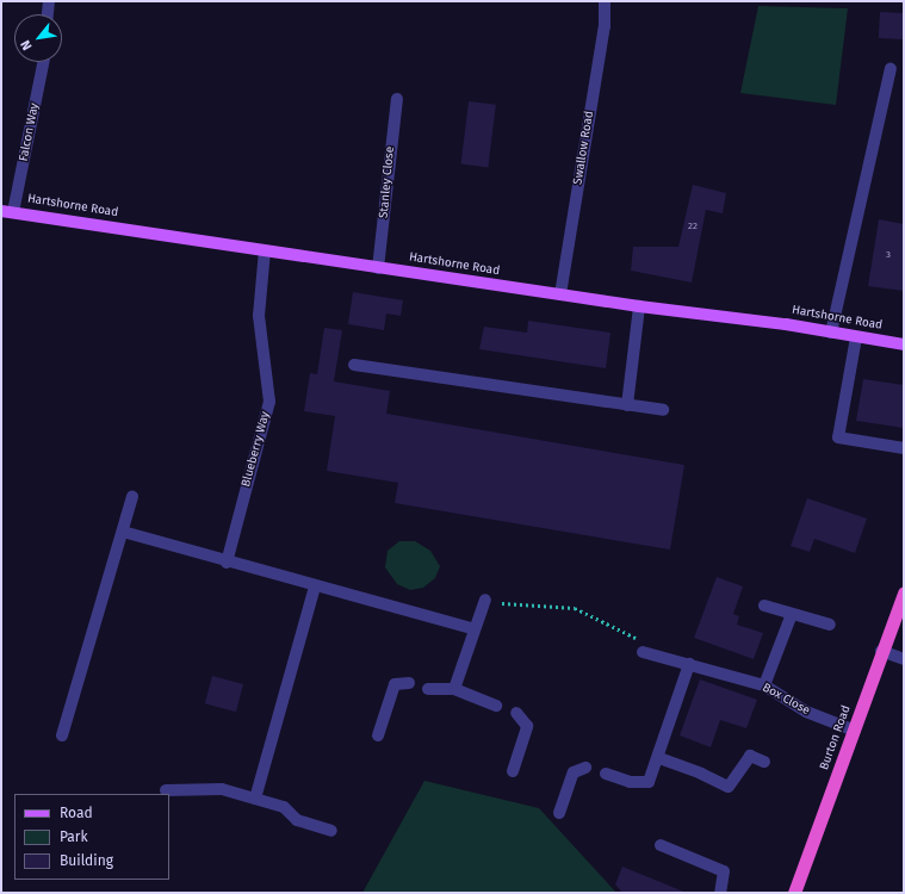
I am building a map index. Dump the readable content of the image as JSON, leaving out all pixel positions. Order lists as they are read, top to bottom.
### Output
{
  "streets": {
    "highway": ["Burton Road"],
    "main road": ["Hartshorne Road"],
    "street": [
      "Falcon Way",
      "Swallow Road",
      "Stanley Close",
      "Blueberry Way",
      "Box Close"
    ]
  },
  "crossings": [
    ["Falcon Way", "Hartshorne Road"],
    ["Swallow Road", "Hartshorne Road"],
    ["Stanley Close", "Hartshorne Road"],
    ["Hartshorne Road", "Blueberry Way"],
    ["Box Close", "Burton Road"]
  ],
  "house_numbers": ["22", "3"],
  "legend": ["Road", "Park", "Building"],
  "north": "bottom left"
}
